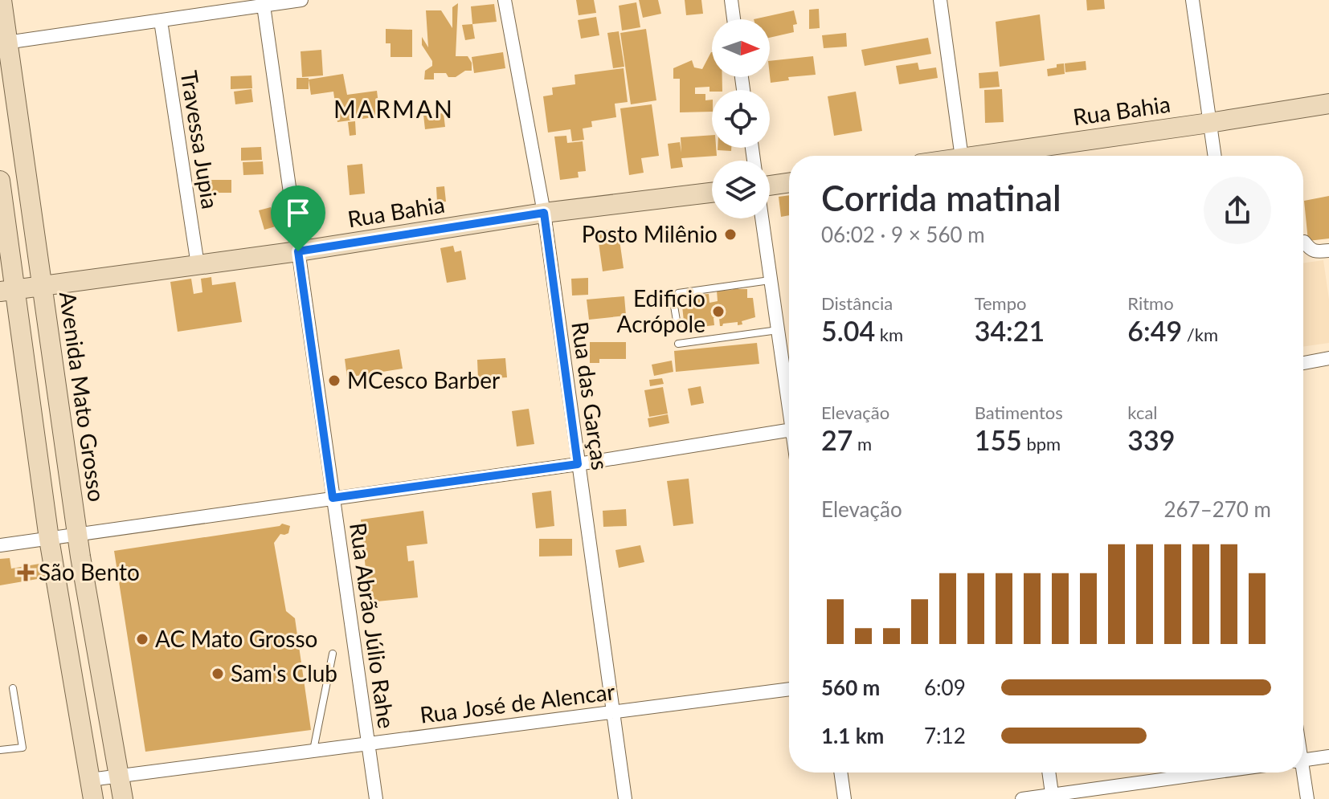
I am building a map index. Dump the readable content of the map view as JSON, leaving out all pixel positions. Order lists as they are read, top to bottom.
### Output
{
  "streets": {
    "main road": ["Rua Bahia", "Avenida Mato Grosso"],
    "street": [
      "Travessa Jupia",
      "Rua das Garças",
      "Rua Abrão Júlio Rahe",
      "Rua José de Alencar"
    ]
  },
  "crossings": [
    ["Rua Bahia", "Travessa Jupia"],
    ["Rua Bahia", "Rua das Garças"],
    ["Rua Bahia", "Avenida Mato Grosso"],
    ["Rua Bahia", "Rua Abrão Júlio Rahe"],
    ["Rua das Garças", "Rua José de Alencar"],
    ["Avenida Mato Grosso", "Rua José de Alencar"],
    ["Rua Abrão Júlio Rahe", "Rua José de Alencar"]
  ],
  "districts": ["MARMAN"],
  "places": {
    "other": [
      "Posto Milênio",
      "Edificio Acrópole",
      "MCesco Barber",
      "AC Mato Grosso",
      "Sam's Club"
    ],
    "health": ["São Bento"]
  },
  "north": "right",
  "page": {
    "heading": ["Corrida matinal", "06:02 · 9 × 560 m"],
    "stats": [
      ["Distância", "5.04 km"],
      ["Tempo", "34:21"],
      ["Ritmo", "6:49 /km"],
      ["Elevação", "27 m"],
      ["Batimentos", "155 bpm"],
      ["kcal", "339"]
    ],
    "chart": ["Elevação", "267–270 m"],
    "list": [
      {
        "name": "560 m",
        "note": "6:09"
      },
      {
        "name": "1.1 km",
        "note": "7:12"
      }
    ]
  }
}
